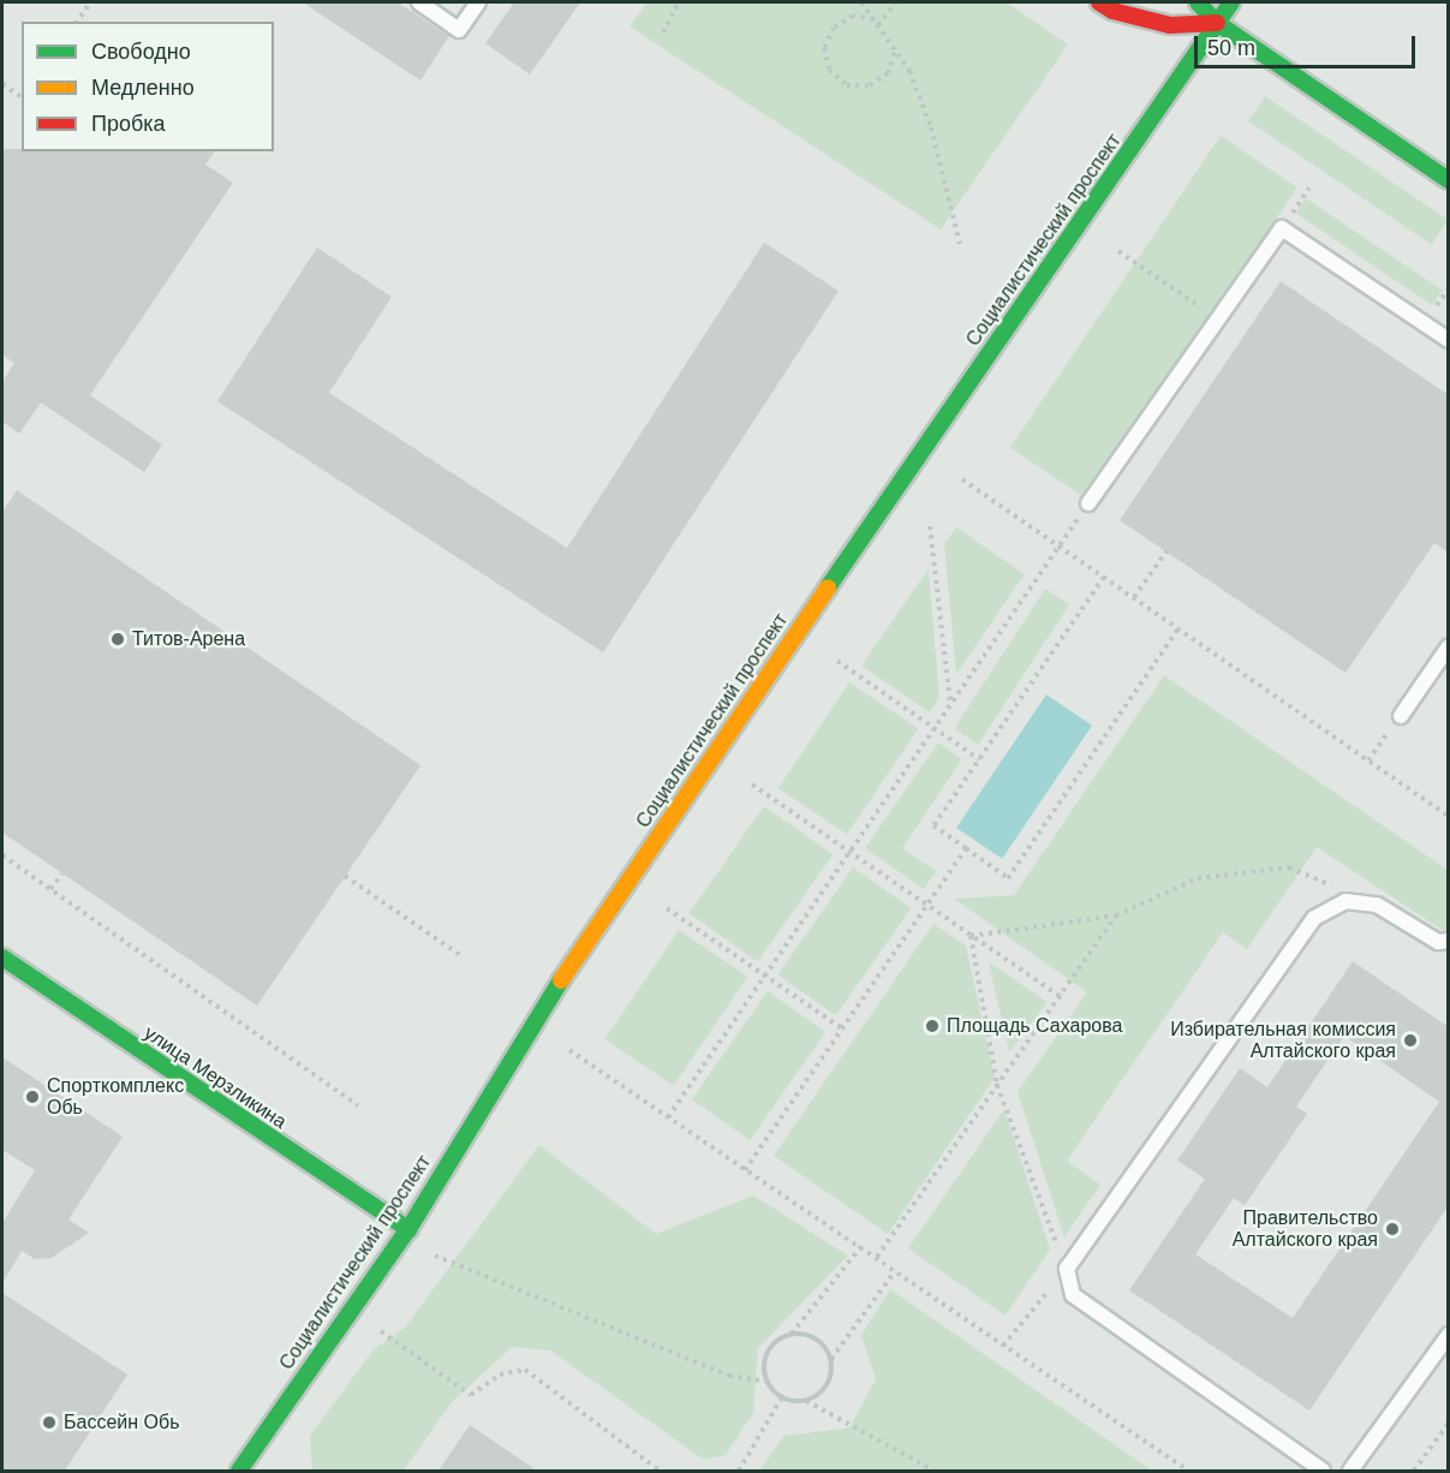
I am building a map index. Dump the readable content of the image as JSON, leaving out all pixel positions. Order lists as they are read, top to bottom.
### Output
{
  "streets": {
    "street": ["Социалистический проспект", "улица Мерзликина"]
  },
  "crossings": [
    ["Социалистический проспект", "улица Мерзликина"]
  ],
  "places": [
    "Титов-Арена",
    "Площадь Сахарова",
    "Избирательная комиссия Алтайского края",
    "Спорткомплекс Обь",
    "Правительство Алтайского края",
    "Бассейн Обь"
  ],
  "legend": ["Свободно", "Медленно", "Пробка"],
  "scale_bar": "50 m"
}
